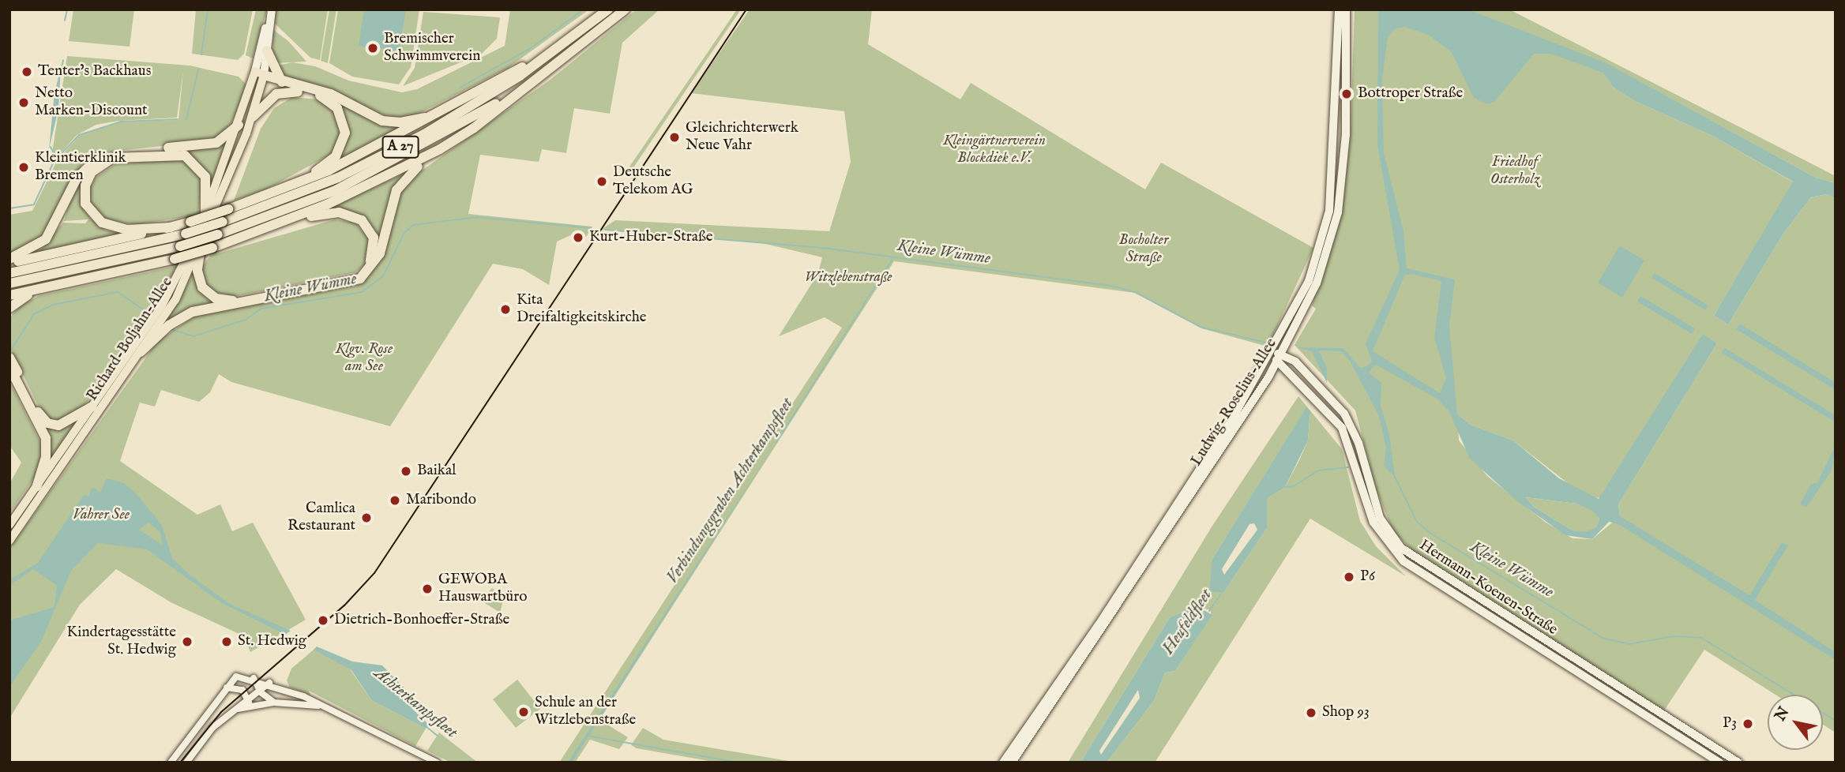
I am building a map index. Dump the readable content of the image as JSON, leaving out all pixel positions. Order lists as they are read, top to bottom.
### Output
{
  "streets": {
    "highway": ["A 27"],
    "main road": ["Richard-Boljahn-Allee", "Ludwig-Roselius-Allee", "Hermann-Koenen-Straße"]
  },
  "crossings": [
    ["Ludwig-Roselius-Allee", "Hermann-Koenen-Straße"]
  ],
  "water": [
    "Kleine Wümme",
    "Verbindungsgraben Achterkampsfleet",
    "Heufeldfleet",
    "Achterkampsfleet"
  ],
  "parks": [
    "Kleingärtnerverein Blockdiek e.V.",
    "Friedhof Osterholz",
    "Bocholter Straße",
    "Witzlebenstraße",
    "Klgv. Rose am See",
    "Vahrer See"
  ],
  "places": [
    "Bremischer Schwimmverein",
    "Tenter’s Backhaus",
    "Bottroper Straße",
    "Netto Marken-Discount",
    "Gleichrichterwerk Neue Vahr",
    "Kleintierklinik Bremen",
    "Deutsche Telekom AG",
    "Kurt-Huber-Straße",
    "Kita Dreifaltigkeitskirche",
    "Baikal",
    "Maribondo",
    "Camlica Restaurant",
    "P6",
    "GEWOBA Hauswartbüro",
    "Dietrich-Bonhoeffer-Straße",
    "Kindertagesstätte St. Hedwig",
    "St. Hedwig",
    "Schule an der Witzlebenstraße",
    "Shop 93",
    "P3"
  ],
  "north": "top left"
}
